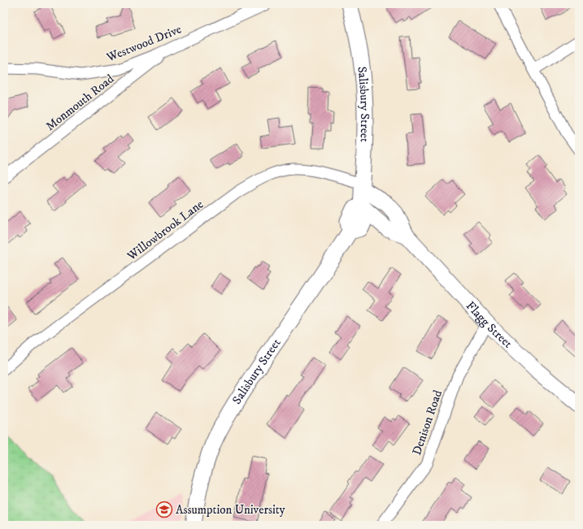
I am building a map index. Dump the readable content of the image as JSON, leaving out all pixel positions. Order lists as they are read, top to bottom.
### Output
{
  "streets": {
    "main road": ["Salisbury Street", "Flagg Street"],
    "street": [
      "Westwood Drive",
      "Monmouth Road",
      "Willowbrook Lane",
      "Denison Road"
    ]
  },
  "crossings": [
    ["Westwood Drive", "Monmouth Road"],
    ["Salisbury Street", "Willowbrook Lane"],
    ["Salisbury Street", "Flagg Street"],
    ["Willowbrook Lane", "Flagg Street"],
    ["Flagg Street", "Denison Road"]
  ],
  "places": {
    "school or university": ["Assumption University"]
  }
}
